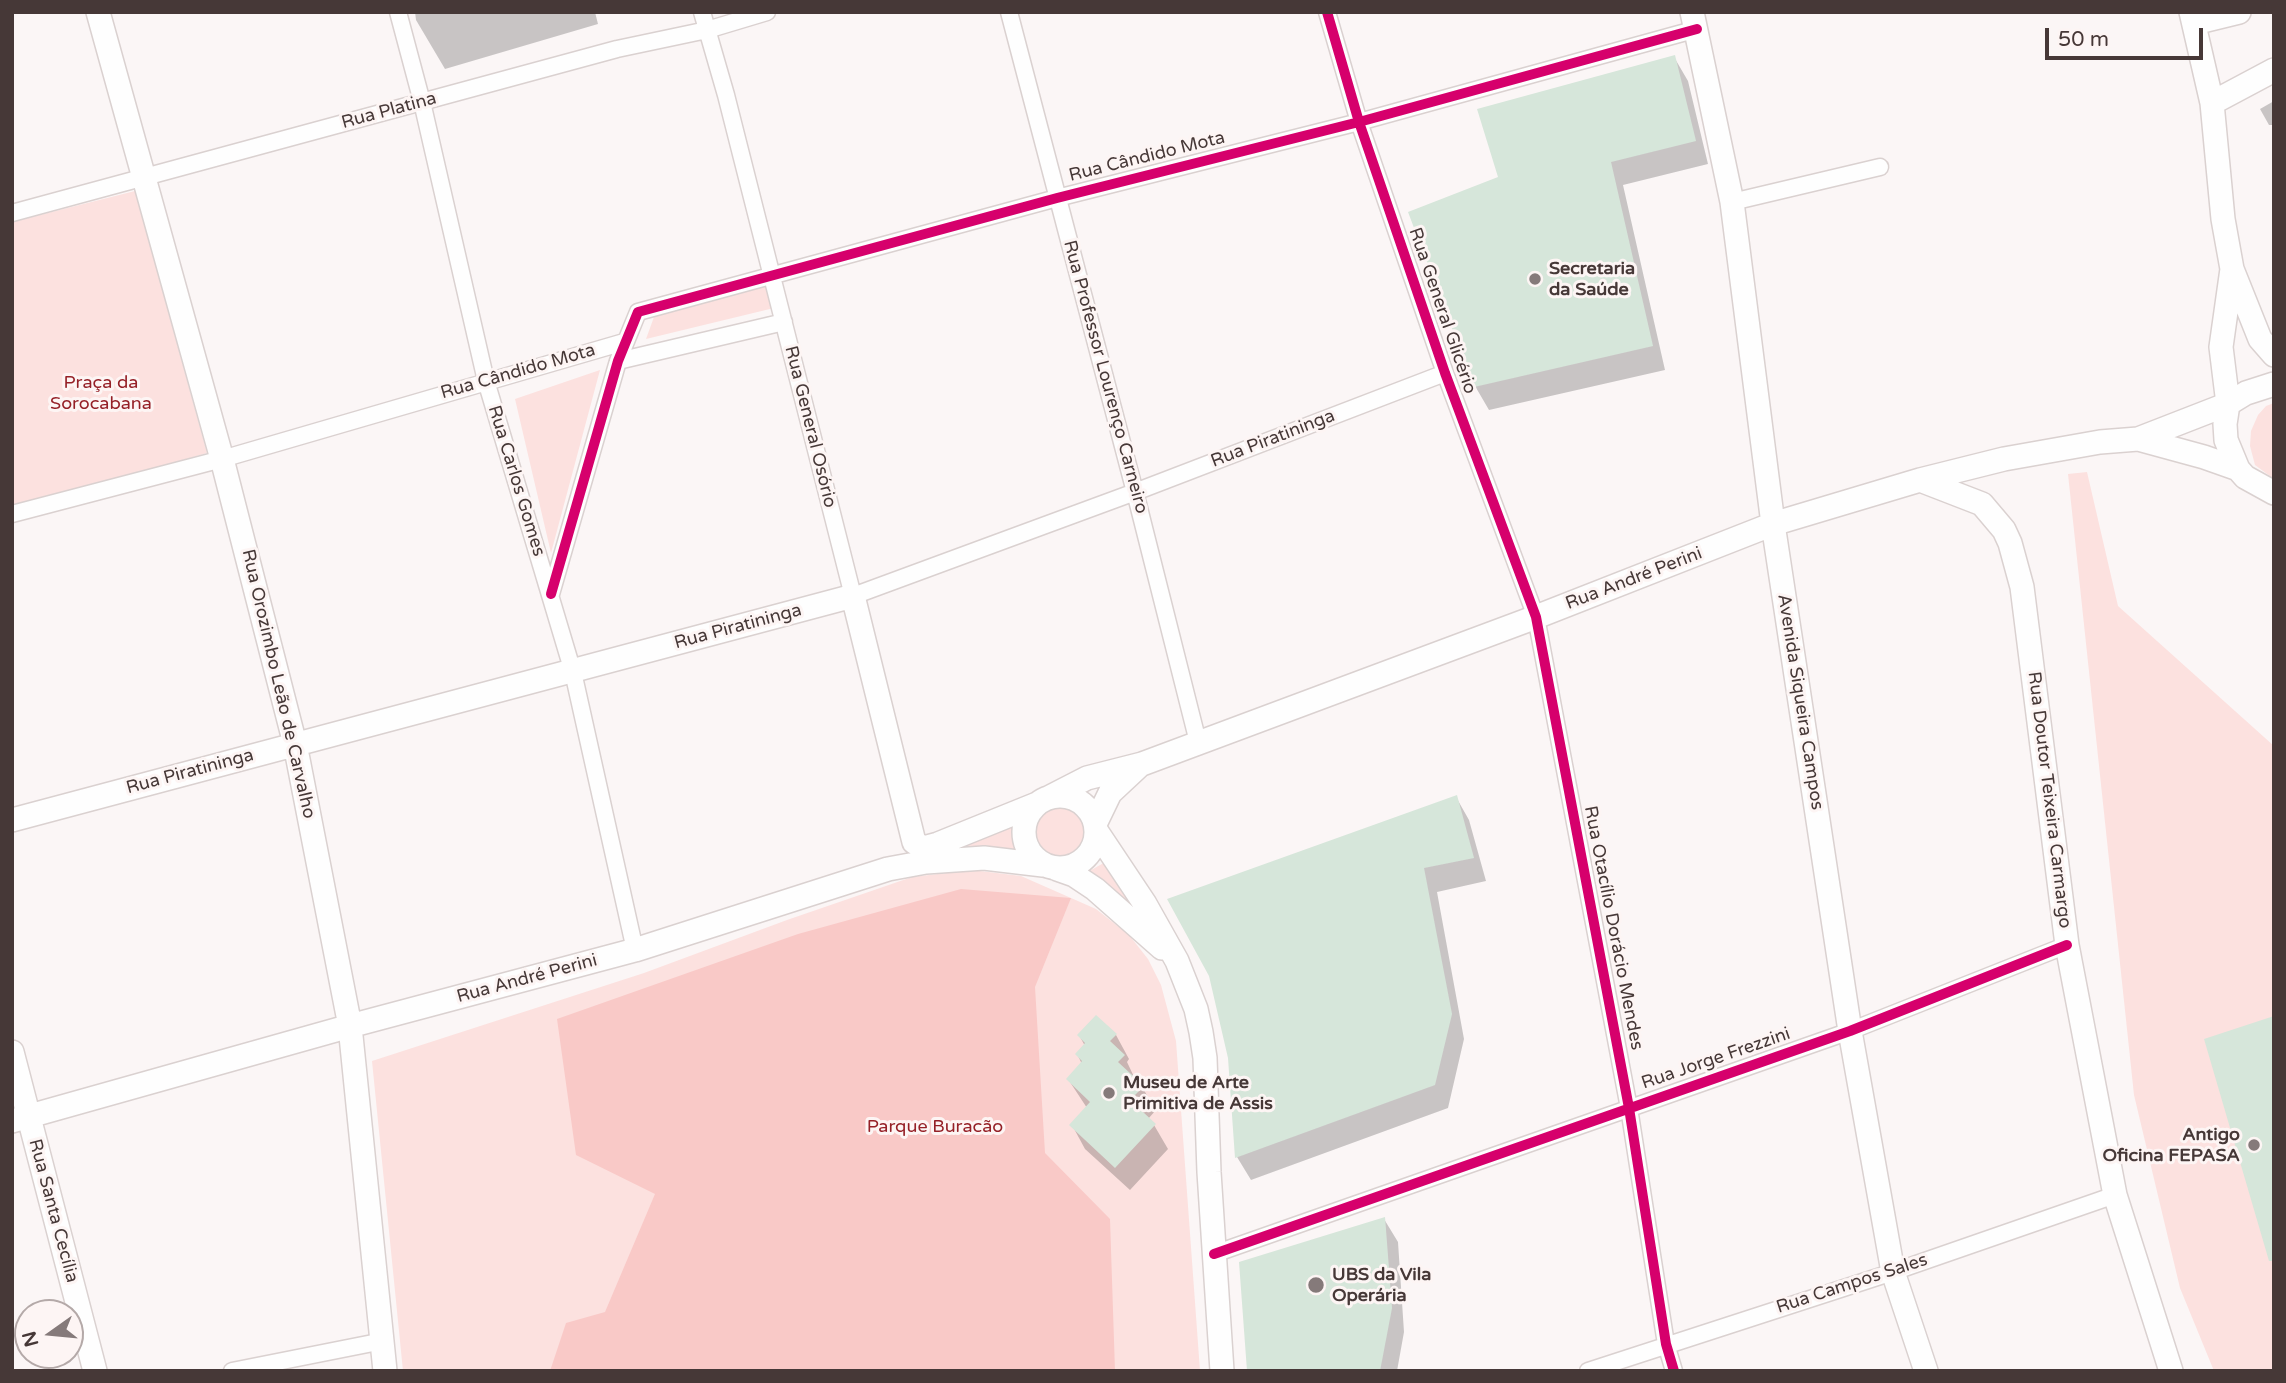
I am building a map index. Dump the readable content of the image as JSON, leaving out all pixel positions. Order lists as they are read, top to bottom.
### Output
{
  "streets": {
    "main road": [
      "Rua General Osório",
      "Rua Piratininga",
      "Rua André Perini",
      "Rua Orozimbo Leão de Carvalho",
      "Avenida Siqueira Campos",
      "Rua Doutor Teixeira Carmargo",
      "Rua Santa Cecília"
    ],
    "street": [
      "Rua Platina",
      "Rua Cândido Mota",
      "Rua General Glicério",
      "Rua Professor Lourenço Carneiro",
      "Rua Carlos Gomes",
      "Rua Otacílio Dorácio Mendes",
      "Rua Jorge Frezzini",
      "Rua Campos Sales"
    ]
  },
  "crossings": [
    ["Rua Platina", "Rua General Osório"],
    ["Rua Platina", "Rua Carlos Gomes"],
    ["Rua Platina", "Rua Orozimbo Leão de Carvalho"],
    ["Rua Cândido Mota", "Rua General Glicério"],
    ["Rua Cândido Mota", "Rua Professor Lourenço Carneiro"],
    ["Rua Cândido Mota", "Rua General Osório"],
    ["Rua Cândido Mota", "Rua Carlos Gomes"],
    ["Rua Cândido Mota", "Rua Orozimbo Leão de Carvalho"],
    ["Rua Cândido Mota", "Avenida Siqueira Campos"],
    ["Rua General Glicério", "Rua Piratininga"],
    ["Rua General Glicério", "Rua André Perini"],
    ["Rua General Glicério", "Rua Otacílio Dorácio Mendes"],
    ["Rua Professor Lourenço Carneiro", "Rua Piratininga"],
    ["Rua Professor Lourenço Carneiro", "Rua André Perini"],
    ["Rua General Osório", "Rua Piratininga"],
    ["Rua General Osório", "Rua André Perini"],
    ["Rua Piratininga", "Rua Carlos Gomes"],
    ["Rua Piratininga", "Rua Orozimbo Leão de Carvalho"],
    ["Rua Carlos Gomes", "Rua André Perini"],
    ["Rua André Perini", "Rua Orozimbo Leão de Carvalho"],
    ["Rua André Perini", "Avenida Siqueira Campos"],
    ["Rua André Perini", "Rua Doutor Teixeira Carmargo"],
    ["Rua André Perini", "Rua Otacílio Dorácio Mendes"],
    ["Rua André Perini", "Rua Santa Cecília"],
    ["Avenida Siqueira Campos", "Rua Jorge Frezzini"],
    ["Avenida Siqueira Campos", "Rua Campos Sales"],
    ["Rua Doutor Teixeira Carmargo", "Rua Jorge Frezzini"],
    ["Rua Doutor Teixeira Carmargo", "Rua Campos Sales"],
    ["Rua Otacílio Dorácio Mendes", "Rua Jorge Frezzini"],
    ["Rua Otacílio Dorácio Mendes", "Rua Campos Sales"]
  ],
  "parks": ["Praça da Sorocabana", "Parque Buracão"],
  "places": [
    "Secretaria da Saúde",
    "Museu de Arte Primitiva de Assis",
    "Antigo Oficina FEPASA",
    "UBS da Vila Operária"
  ],
  "scale_bar": "50 m",
  "north": "left"
}
